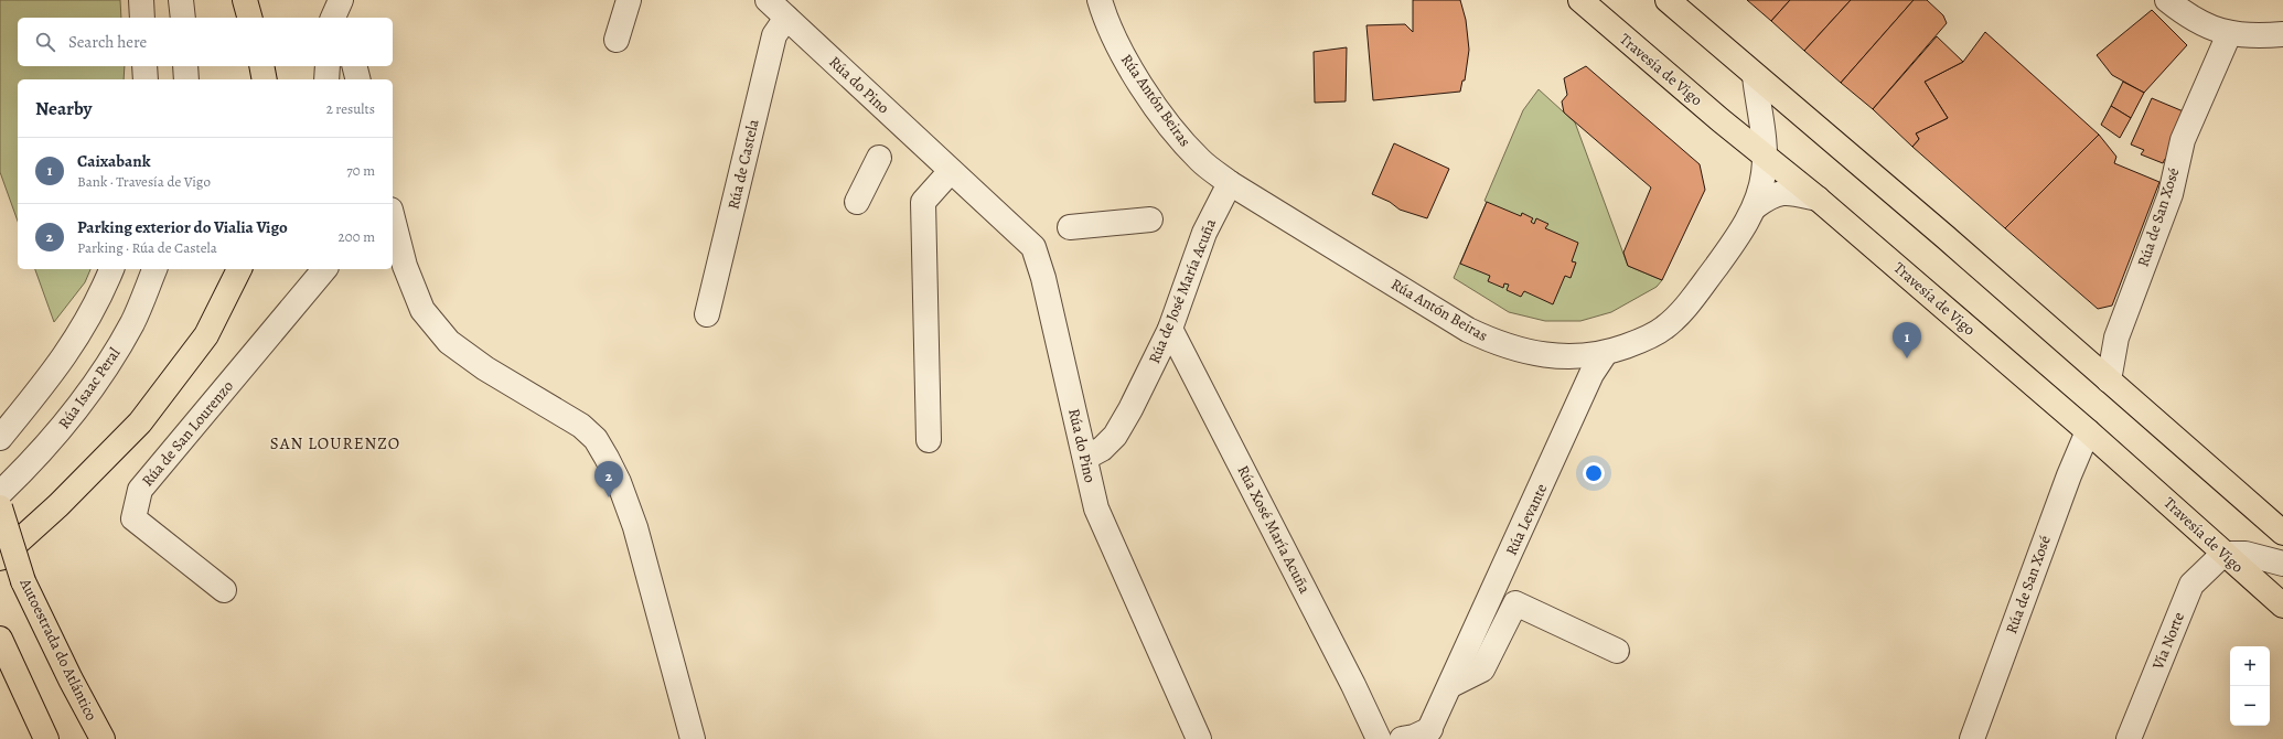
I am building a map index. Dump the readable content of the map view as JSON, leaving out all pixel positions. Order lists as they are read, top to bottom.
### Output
{
  "streets": {
    "main road": ["Travesía de Vigo", "Autoestrada do Atlántico"],
    "street": [
      "Rúa do Pino",
      "Rúa Antón Beiras",
      "Rúa de Castela",
      "Rúa de San Xosé",
      "Rúa de José María Acuña",
      "Rúa Isaac Peral",
      "Rúa de San Lourenzo",
      "Rúa Levante",
      "Rúa Xosé María Acuña",
      "Vía Norte"
    ]
  },
  "crossings": [
    ["Travesía de Vigo", "Rúa Antón Beiras"],
    ["Travesía de Vigo", "Rúa de San Xosé"],
    ["Travesía de Vigo", "Vía Norte"],
    ["Rúa do Pino", "Rúa de Castela"],
    ["Rúa do Pino", "Rúa de José María Acuña"],
    ["Rúa Antón Beiras", "Rúa de José María Acuña"],
    ["Rúa Antón Beiras", "Rúa Levante"],
    ["Rúa de José María Acuña", "Rúa Xosé María Acuña"]
  ],
  "districts": ["SAN LOURENZO"],
  "page": {
    "search": "Search here",
    "heading": ["Nearby", "2 results"],
    "list": [
      {
        "mark": "1",
        "name": "Caixabank",
        "note": "Bank · Travesía de Vigo",
        "value": "70 m"
      },
      {
        "mark": "2",
        "name": "Parking exterior do Vialia Vigo",
        "note": "Parking · Rúa de Castela",
        "value": "200 m"
      }
    ],
    "pins": ["1", "2"],
    "map_buttons": ["+", "−"]
  }
}
